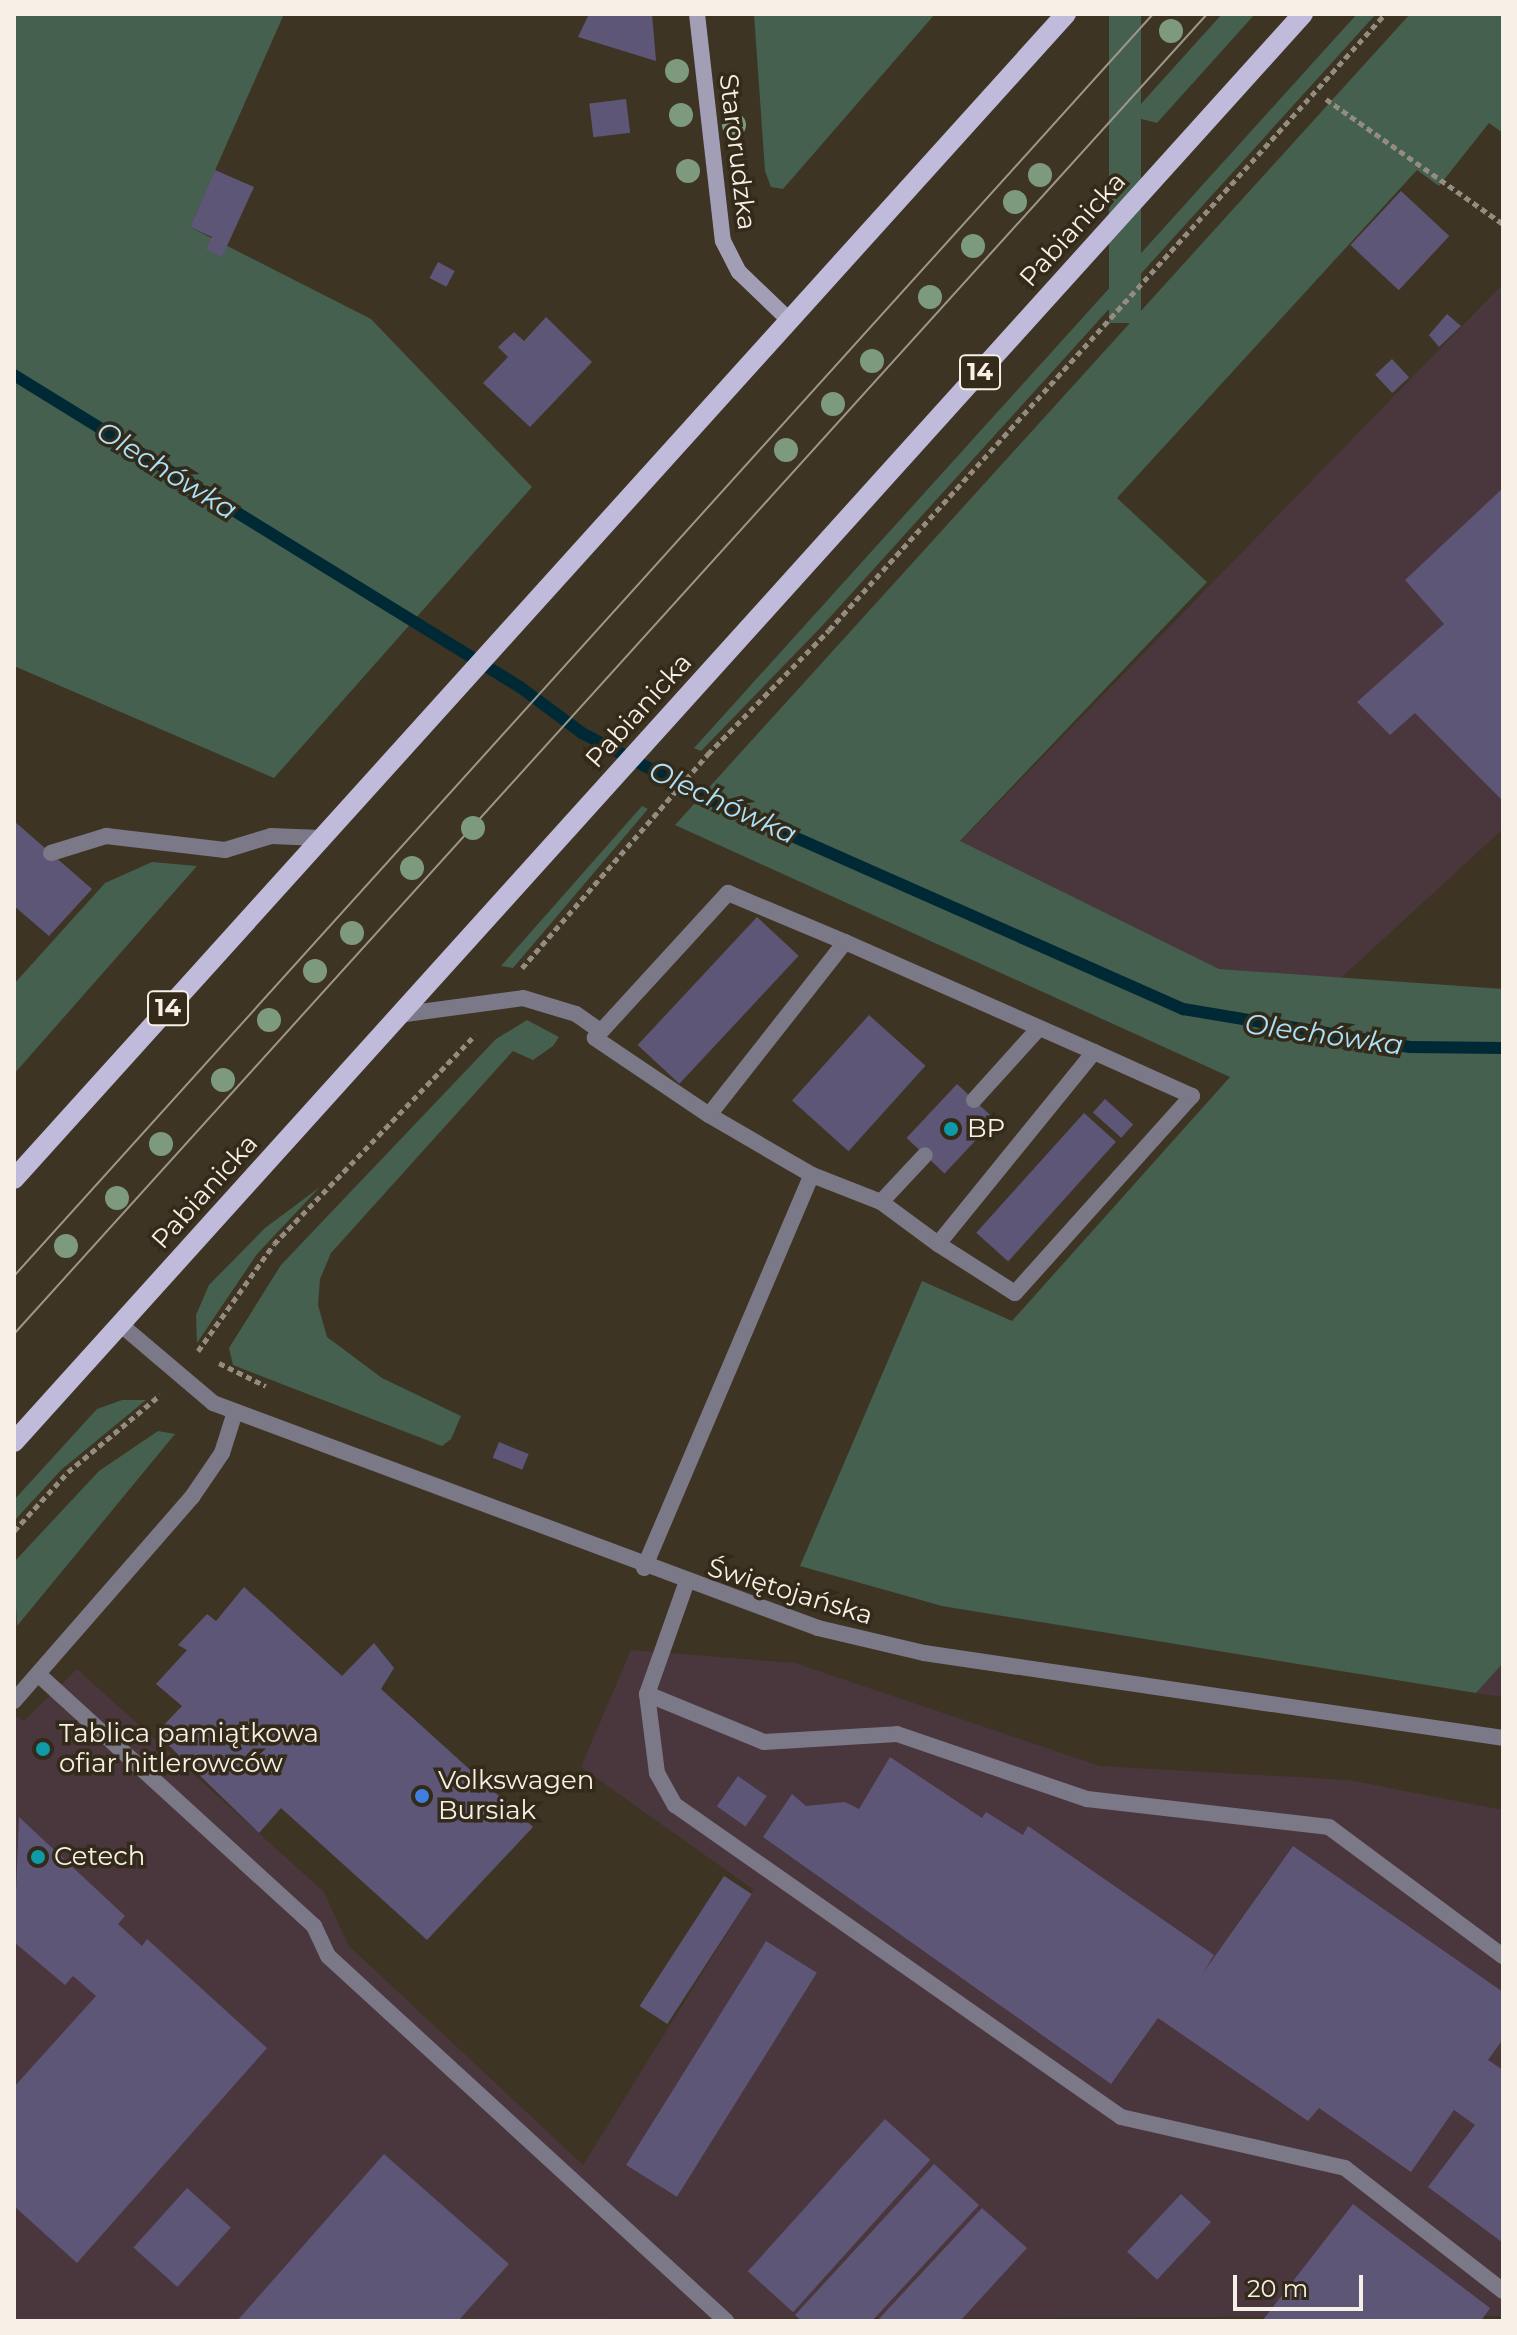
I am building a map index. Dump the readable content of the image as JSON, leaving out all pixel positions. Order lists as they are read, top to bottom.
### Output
{
  "streets": {
    "main road": ["Pabianicka", "14"],
    "street": ["Starorudzka", "Świętojańska"]
  },
  "crossings": [
    ["Starorudzka", "14"],
    ["Pabianicka", "Świętojańska"]
  ],
  "water": ["Olechówka"],
  "places": [
    "BP",
    "Tablica pamiątkowa ofiar hitlerowców",
    "Volkswagen Bursiak",
    "Cetech"
  ],
  "scale_bar": "20 m"
}
